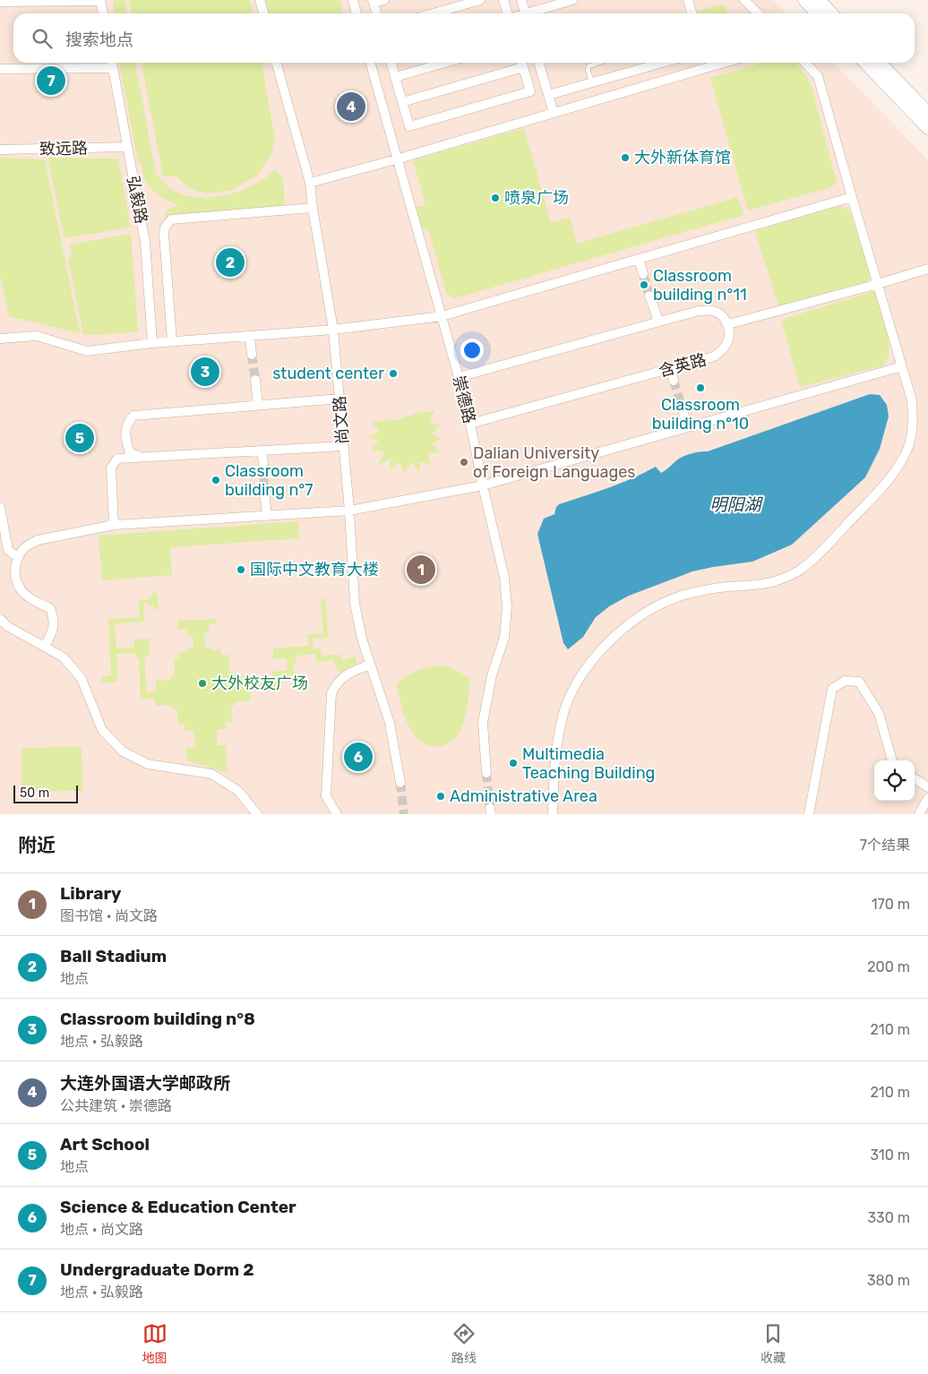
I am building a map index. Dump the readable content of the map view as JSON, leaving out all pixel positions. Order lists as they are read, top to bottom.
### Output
{
  "streets": {
    "street": [
      "致远路",
      "弘毅路",
      "含英路",
      "崇德路",
      "尚文路"
    ]
  },
  "crossings": [
    ["致远路", "弘毅路"],
    ["含英路", "崇德路"]
  ],
  "water": ["明阳湖"],
  "places": [
    "大外新体育馆",
    "喷泉广场",
    "Classroom building n°11",
    "student center",
    "Classroom building n°10",
    "Dalian University of Foreign Languages",
    "Classroom building n°7",
    "国际中文教育大楼",
    "大外校友广场",
    "Multimedia Teaching Building",
    "Administrative Area"
  ],
  "scale_bar": "50 m",
  "page": {
    "search": "搜索地点",
    "pins": [
      "7",
      "4",
      "2",
      "3",
      "5",
      "1",
      "6"
    ],
    "scale": "50 m",
    "heading": ["附近", "7个结果"],
    "list": [
      {
        "mark": "1",
        "name": "Library",
        "note": "图书馆 · 尚文路",
        "value": "170 m"
      },
      {
        "mark": "2",
        "name": "Ball Stadium",
        "note": "地点",
        "value": "200 m"
      },
      {
        "mark": "3",
        "name": "Classroom building n°8",
        "note": "地点 · 弘毅路",
        "value": "210 m"
      },
      {
        "mark": "4",
        "name": "大连外国语大学邮政所",
        "note": "公共建筑 · 崇德路",
        "value": "210 m"
      },
      {
        "mark": "5",
        "name": "Art School",
        "note": "地点",
        "value": "310 m"
      },
      {
        "mark": "6",
        "name": "Science & Education Center",
        "note": "地点 · 尚文路",
        "value": "330 m"
      },
      {
        "mark": "7",
        "name": "Undergraduate Dorm 2",
        "note": "地点 · 弘毅路",
        "value": "380 m"
      }
    ],
    "nav": ["地图", "路线", "收藏"]
  }
}
